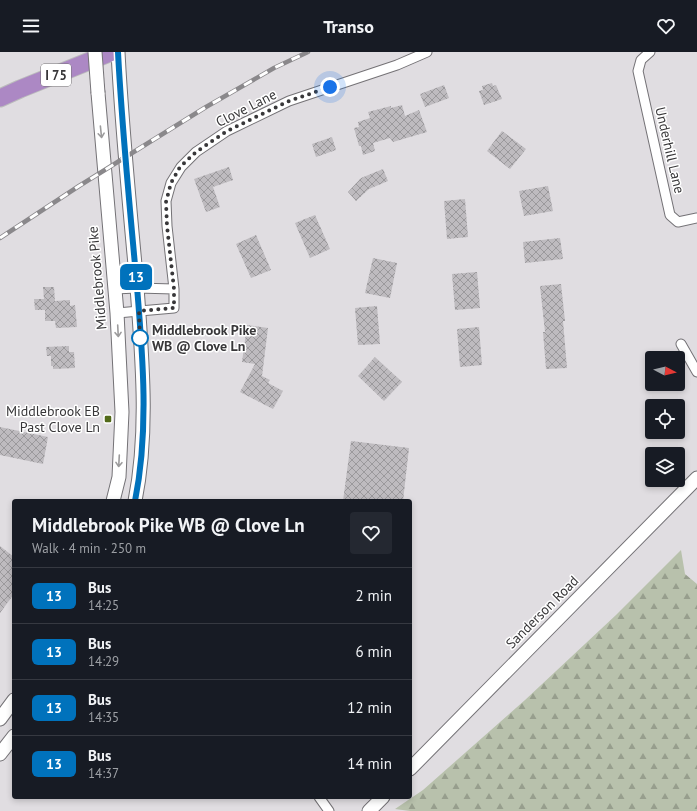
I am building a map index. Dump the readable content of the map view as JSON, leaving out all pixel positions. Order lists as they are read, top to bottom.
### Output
{
  "streets": {
    "highway": ["I 75"],
    "main road": ["Middlebrook Pike", "Sanderson Road"],
    "street": ["Clove Lane", "Underhill Lane"]
  },
  "crossings": [
    ["Clove Lane", "Middlebrook Pike"]
  ],
  "places": {
    "other": ["Middlebrook Pike WB @ Clove Ln"],
    "transit": ["Middlebrook EB Past Clove Ln"]
  },
  "lines": ["bus line 13"],
  "north": "right",
  "page": {
    "header": "Transo",
    "on_map": "13",
    "heading": ["Middlebrook Pike WB @ Clove Ln", "Walk · 4 min · 250 m"],
    "list": [
      {
        "mark": "13",
        "name": "Bus",
        "note": "14:25",
        "value": "2 min"
      },
      {
        "mark": "13",
        "name": "Bus",
        "note": "14:29",
        "value": "6 min"
      },
      {
        "mark": "13",
        "name": "Bus",
        "note": "14:35",
        "value": "12 min"
      },
      {
        "mark": "13",
        "name": "Bus",
        "note": "14:37",
        "value": "14 min"
      }
    ]
  }
}
